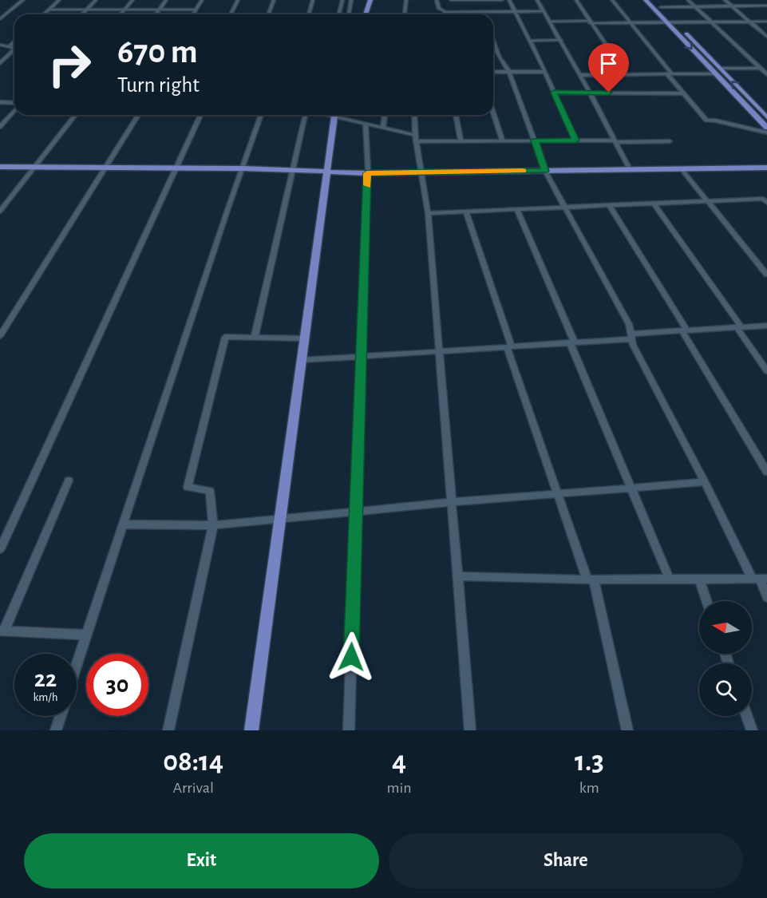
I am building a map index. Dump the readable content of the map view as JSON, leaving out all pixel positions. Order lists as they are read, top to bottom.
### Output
{
  "north": "left",
  "page": {
    "turn": ["670 m", "Turn right"],
    "speed": "22 km/h",
    "limit": "30",
    "eta": [
      "08:14",
      "Arrival",
      "4",
      "min",
      "1.3",
      "km"
    ],
    "buttons": ["Exit", "Share"]
  }
}
